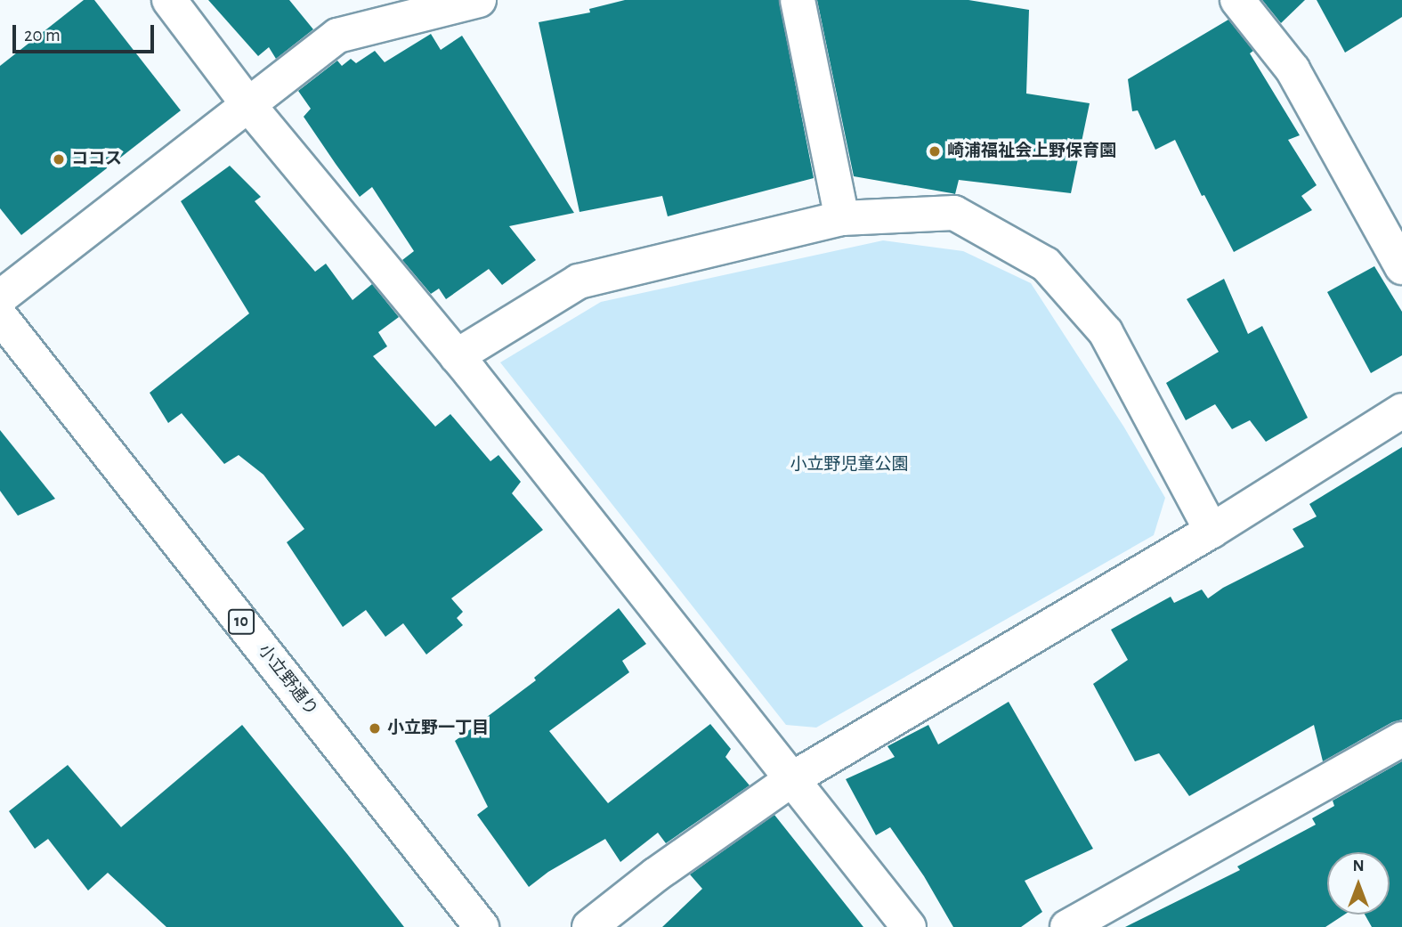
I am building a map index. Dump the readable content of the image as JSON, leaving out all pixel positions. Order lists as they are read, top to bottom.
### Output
{
  "streets": {
    "street": ["10", "小立野通り"]
  },
  "parks": ["小立野児童公園"],
  "places": ["崎浦福祉会上野保育園", "ココス", "小立野一丁目"],
  "scale_bar": "20 m",
  "north": "top"
}
